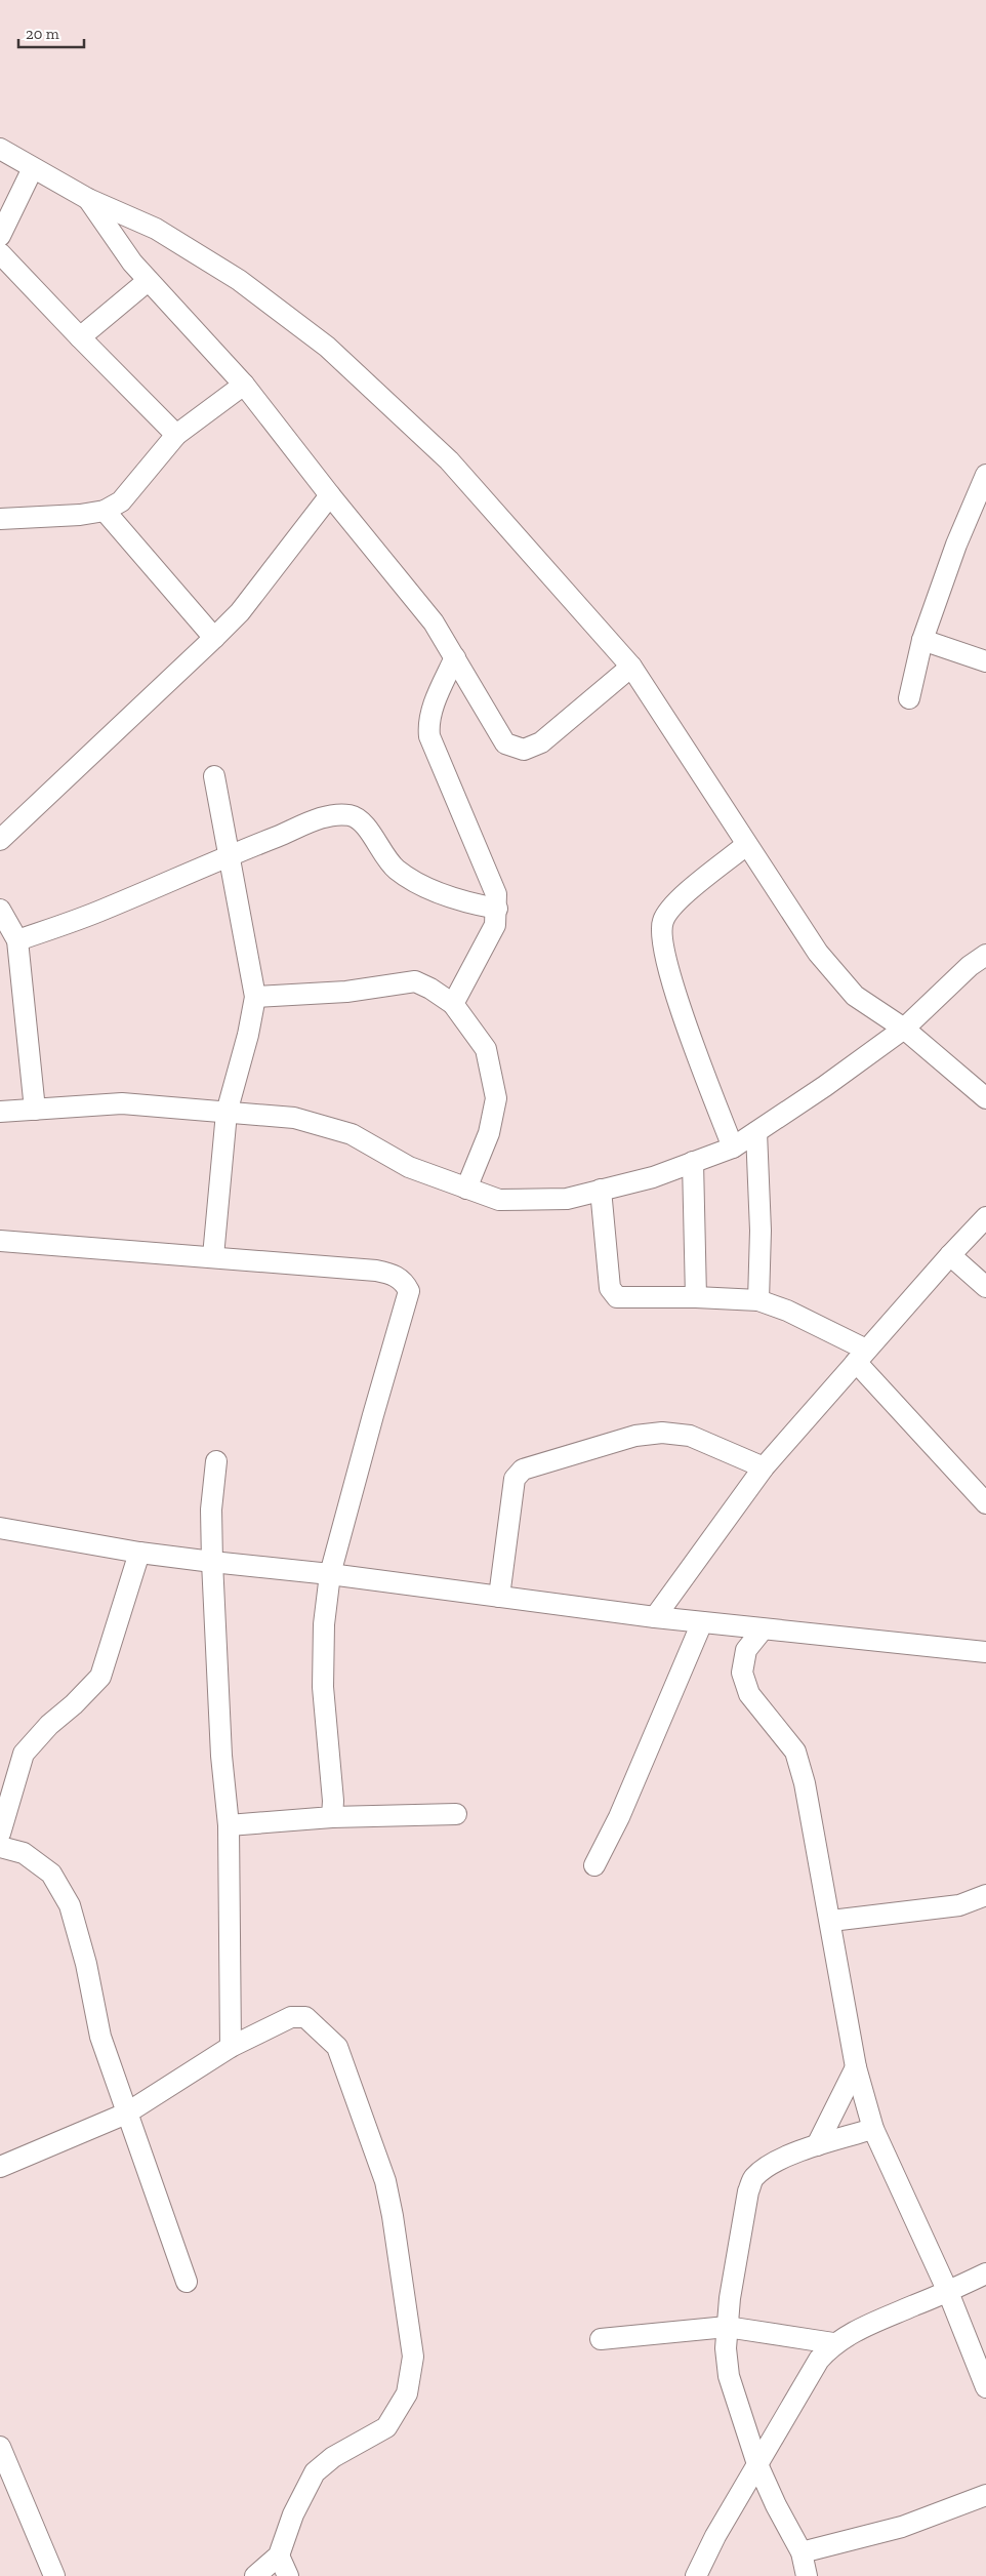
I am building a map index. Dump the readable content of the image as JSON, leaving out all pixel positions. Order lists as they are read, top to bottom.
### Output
{
  "scale_bar": "20 m"
}
